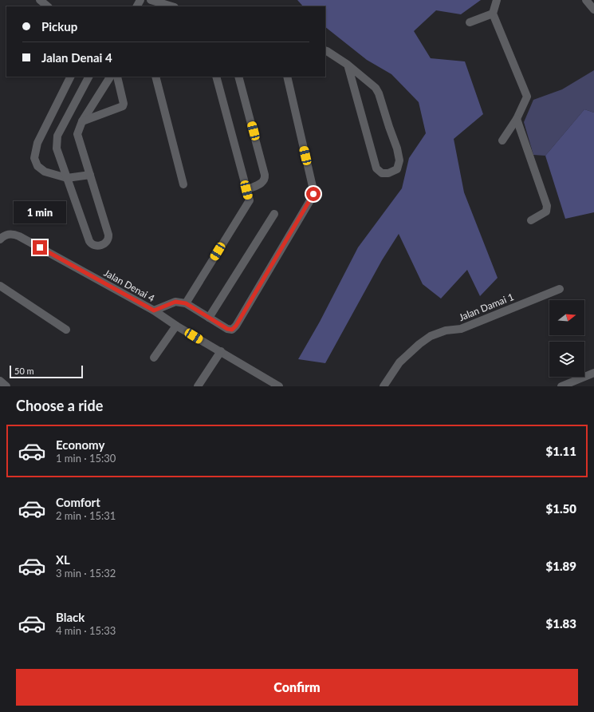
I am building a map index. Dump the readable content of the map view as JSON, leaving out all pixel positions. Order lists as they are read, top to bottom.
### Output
{
  "streets": {
    "street": ["Jalan Denai 4", "Jalan Damai 1"]
  },
  "scale_bar": "50 m",
  "north": "right",
  "page": {
    "banner": ["Pickup", "Jalan Denai 4"],
    "bubble": "1 min",
    "scale": "50 m",
    "heading": "Choose a ride",
    "list": [
      {
        "name": "Economy",
        "note": "1 min · 15:30",
        "value": "$1.11"
      },
      {
        "name": "Comfort",
        "note": "2 min · 15:31",
        "value": "$1.50"
      },
      {
        "name": "XL",
        "note": "3 min · 15:32",
        "value": "$1.89"
      },
      {
        "name": "Black",
        "note": "4 min · 15:33",
        "value": "$1.83"
      }
    ],
    "buttons": "Confirm"
  }
}
